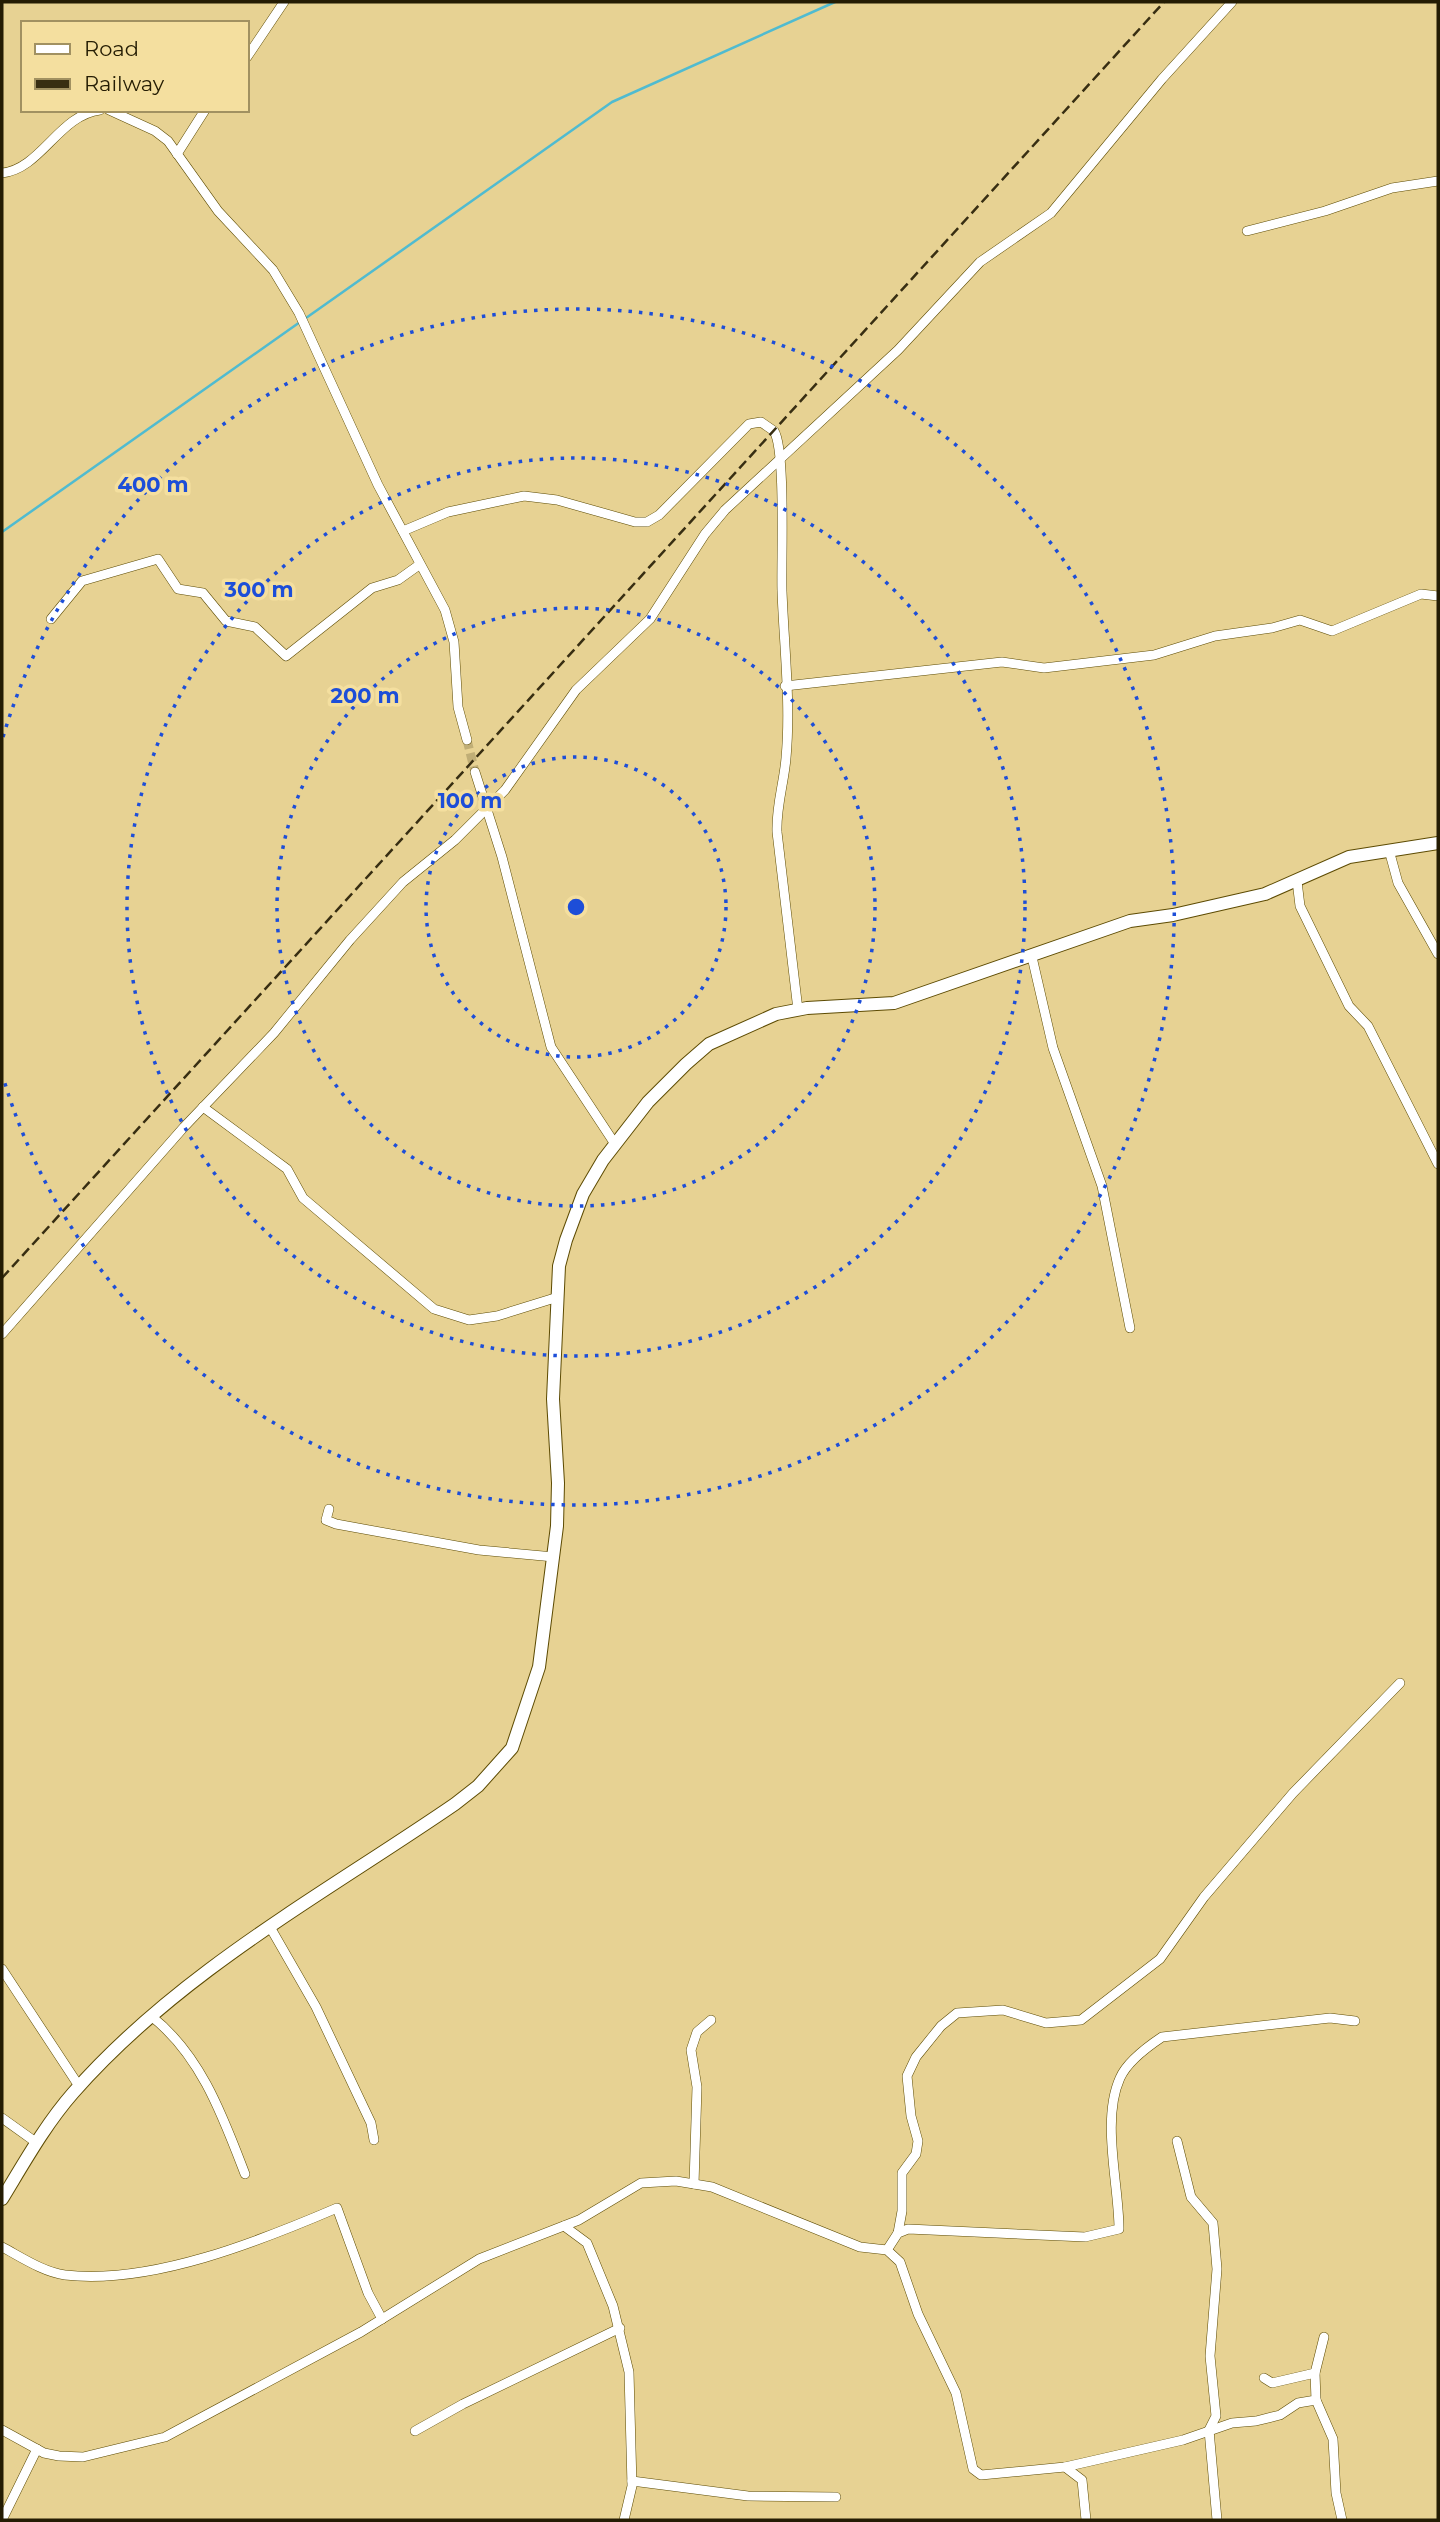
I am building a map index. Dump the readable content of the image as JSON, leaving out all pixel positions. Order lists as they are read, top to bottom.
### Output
{
  "legend": ["Road", "Railway"],
  "rings": [
    "400 m",
    "300 m",
    "200 m",
    "100 m"
  ]
}
